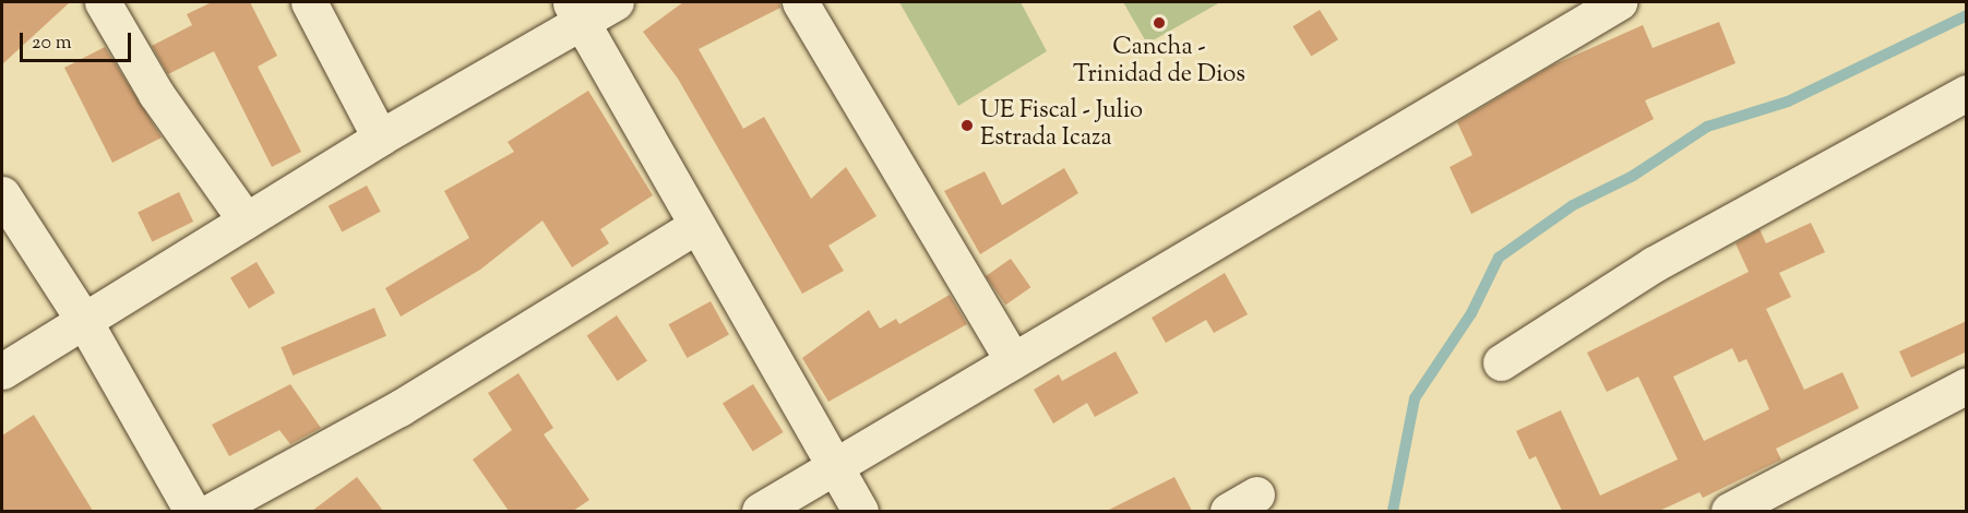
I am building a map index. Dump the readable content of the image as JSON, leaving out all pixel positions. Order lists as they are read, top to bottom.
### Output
{
  "places": ["Cancha - Trinidad de Dios", "UE Fiscal - Julio Estrada Icaza"],
  "scale_bar": "20 m"
}
